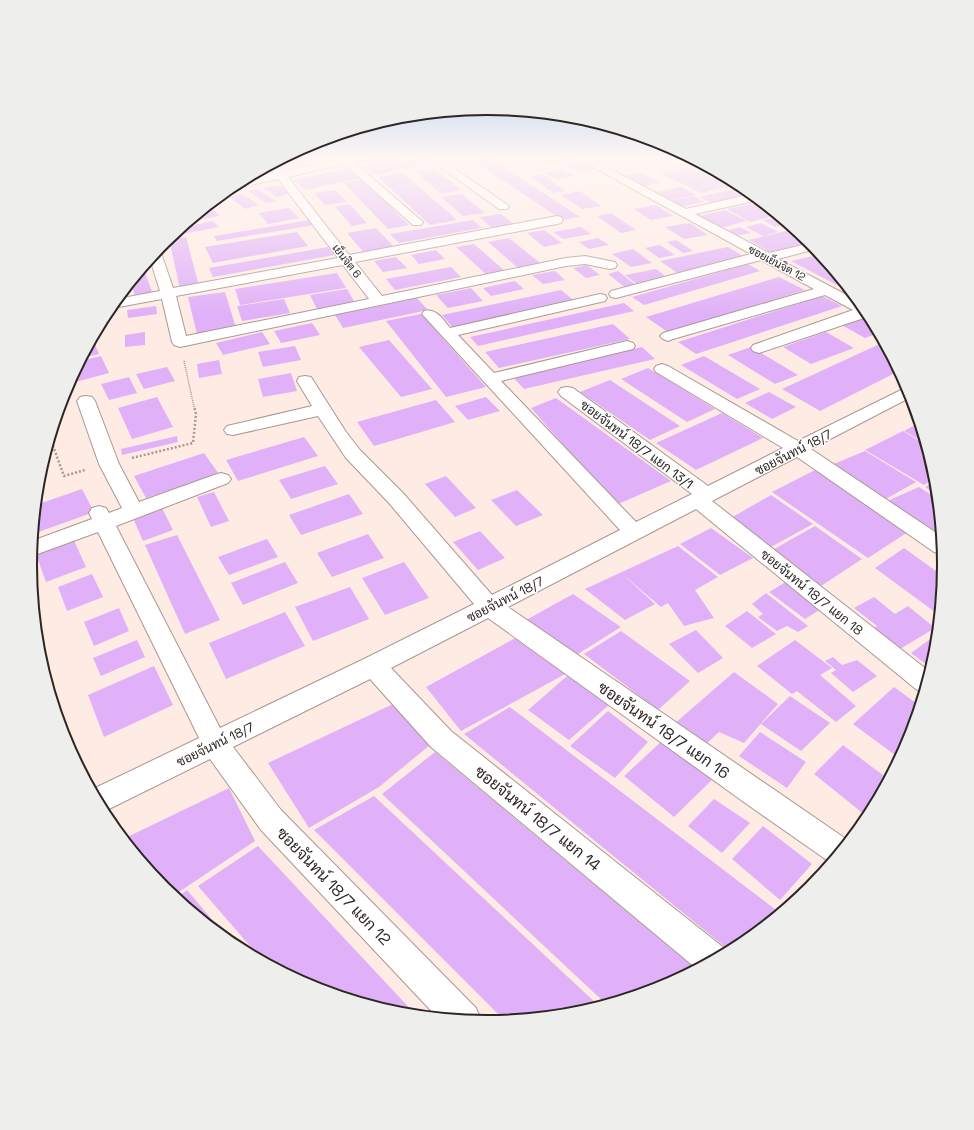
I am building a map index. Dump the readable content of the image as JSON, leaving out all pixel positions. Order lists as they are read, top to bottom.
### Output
{
  "streets": {
    "street": [
      "เย็นจิต 6",
      "ซอยเย็นจิต 12",
      "ซอยจันทน์ 18/7 แยก 13/1",
      "ซอยจันทน์ 18/7",
      "ซอยจันทน์ 18/7 แยก 18",
      "ซอยจันทน์ 18/7 แยก 16",
      "ซอยจันทน์ 18/7 แยก 14",
      "ซอยจันทน์ 18/7 แยก 12"
    ]
  },
  "crossings": [
    ["ซอยจันทน์ 18/7 แยก 13/1", "ซอยจันทน์ 18/7"],
    ["ซอยจันทน์ 18/7 แยก 13/1", "ซอยจันทน์ 18/7 แยก 18"],
    ["ซอยจันทน์ 18/7", "ซอยจันทน์ 18/7 แยก 18"],
    ["ซอยจันทน์ 18/7", "ซอยจันทน์ 18/7 แยก 16"],
    ["ซอยจันทน์ 18/7", "ซอยจันทน์ 18/7 แยก 14"],
    ["ซอยจันทน์ 18/7", "ซอยจันทน์ 18/7 แยก 12"]
  ]
}
